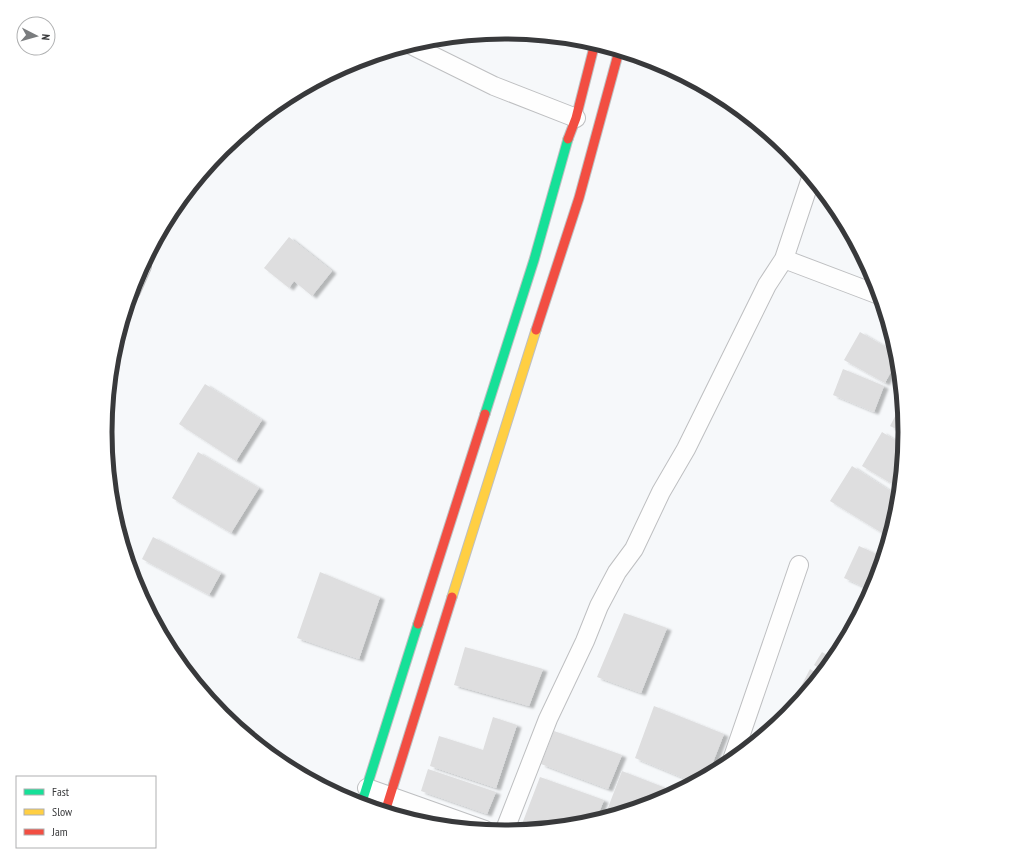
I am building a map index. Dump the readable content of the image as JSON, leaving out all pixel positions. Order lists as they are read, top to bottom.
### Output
{
  "legend": ["Fast", "Slow", "Jam"],
  "north": "right"
}
